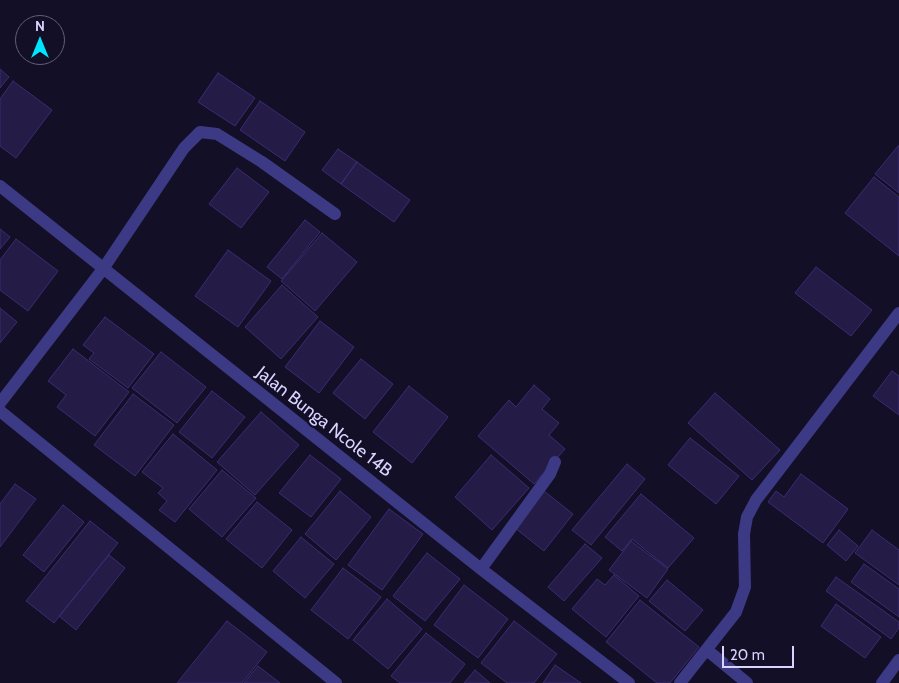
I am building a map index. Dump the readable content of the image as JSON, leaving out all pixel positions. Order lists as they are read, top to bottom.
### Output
{
  "streets": {
    "street": ["Jalan Bunga Ncole 14B"]
  },
  "scale_bar": "20 m",
  "north": "top"
}
